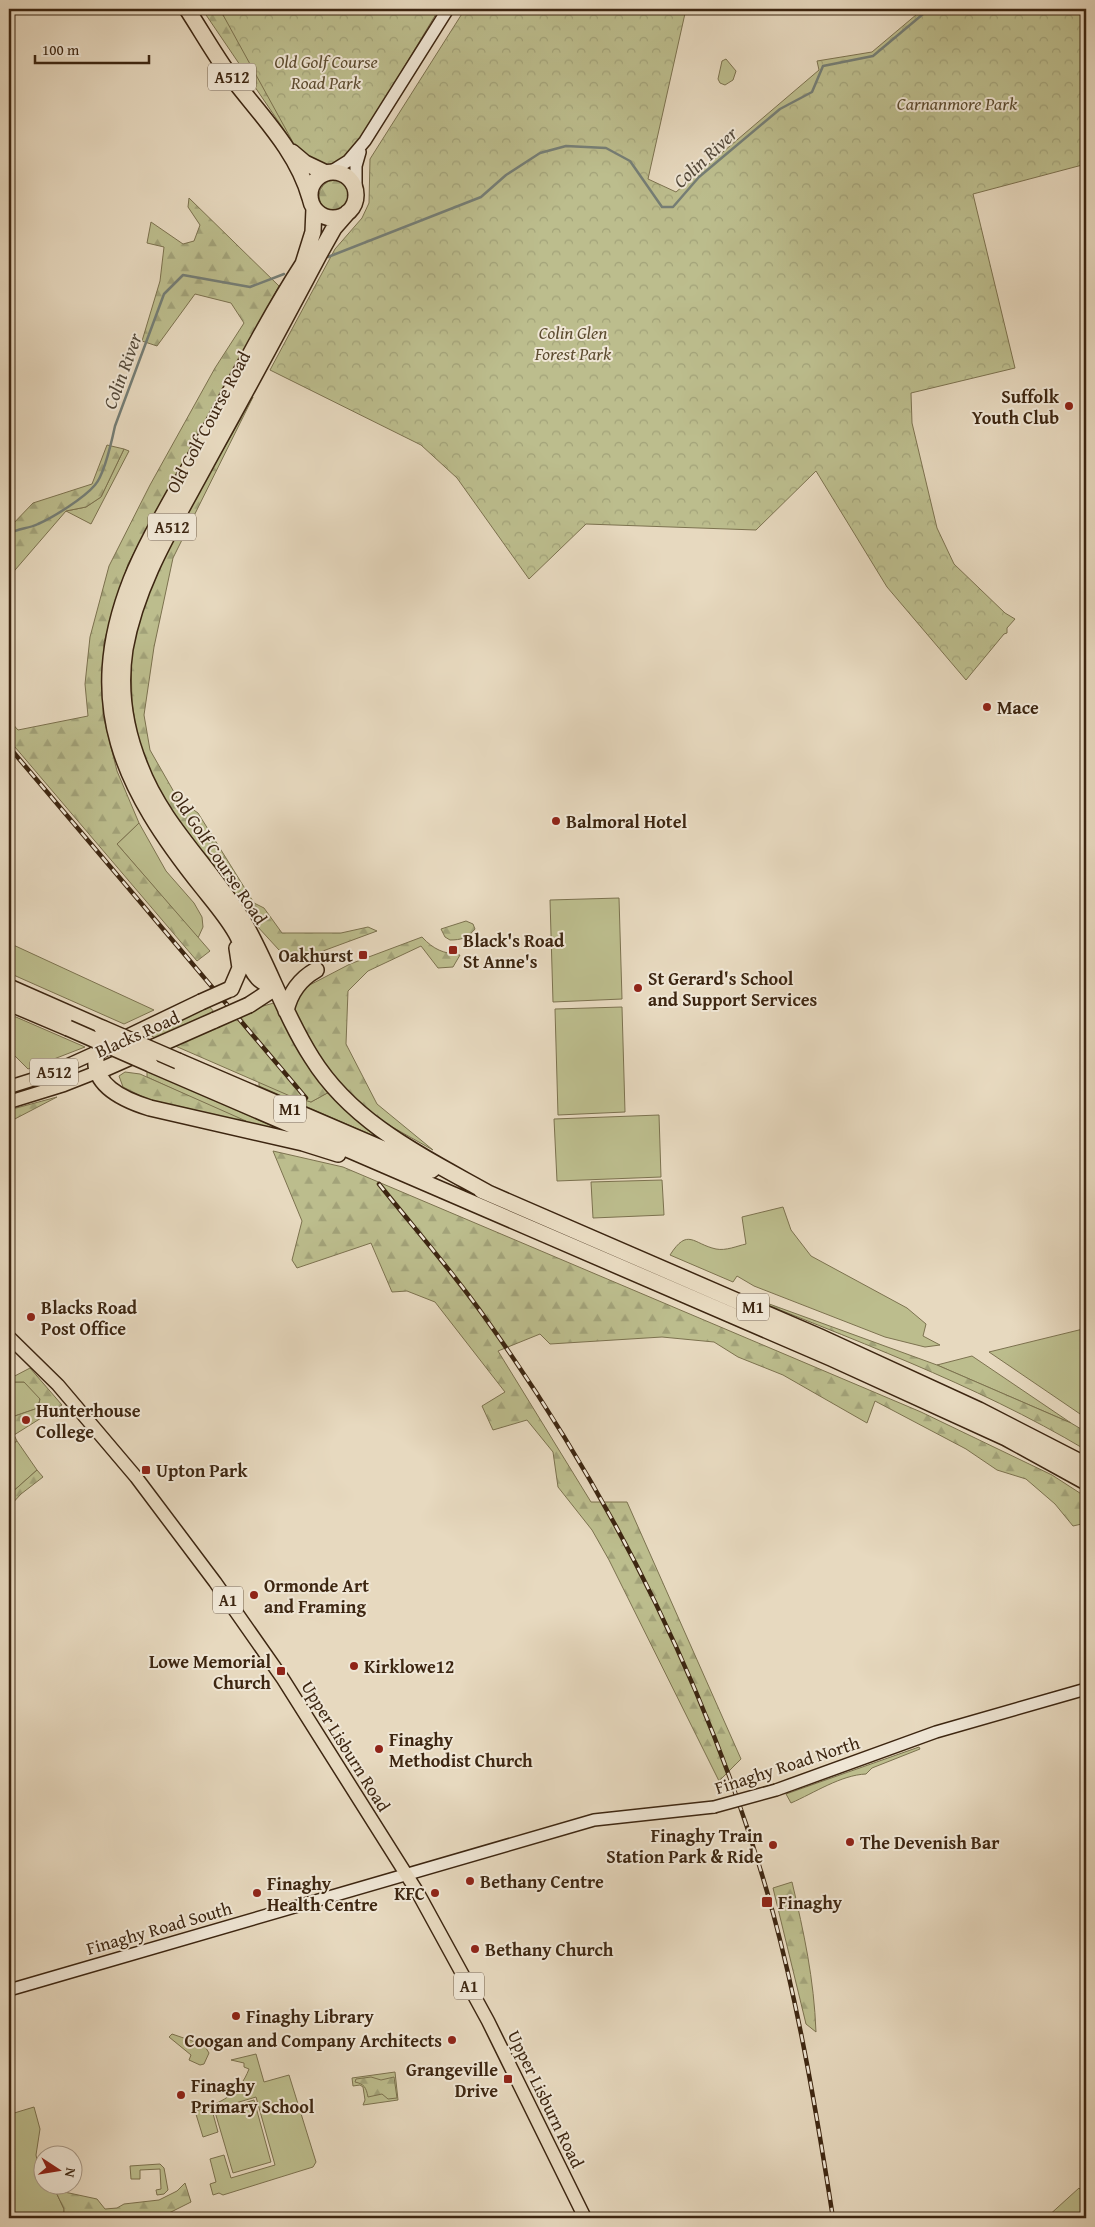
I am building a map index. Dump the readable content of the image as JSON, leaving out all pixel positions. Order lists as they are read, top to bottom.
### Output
{
  "streets": {
    "highway": [
      "A512",
      "Old Golf Course Road",
      "Blacks Road",
      "M1"
    ],
    "main road": ["A1", "Upper Lisburn Road"],
    "street": ["Finaghy Road North", "Finaghy Road South"]
  },
  "crossings": [
    ["A512", "Old Golf Course Road"],
    ["A512", "Blacks Road"],
    ["Old Golf Course Road", "Blacks Road"],
    ["Old Golf Course Road", "M1"],
    ["Upper Lisburn Road", "Finaghy Road North"],
    ["Upper Lisburn Road", "Finaghy Road South"],
    ["Finaghy Road North", "Finaghy Road South"]
  ],
  "water": ["Colin River"],
  "parks": ["Old Golf Course Road Park", "Carnanmore Park", "Colin Glen Forest Park"],
  "places": {
    "other": [
      "Suffolk Youth Club",
      "Mace",
      "Balmoral Hotel",
      "St Gerard's School and Support Services",
      "Blacks Road Post Office",
      "Hunterhouse College",
      "Ormonde Art and Framing",
      "Kirklowe12",
      "Finaghy Methodist Church",
      "The Devenish Bar",
      "Finaghy Train Station Park & Ride",
      "Bethany Centre",
      "Finaghy Health Centre",
      "KFC",
      "Bethany Church",
      "Finaghy Library",
      "Coogan and Company Architects",
      "Finaghy Primary School"
    ],
    "transit": [
      "Black's Road St Anne's",
      "Oakhurst",
      "Upton Park",
      "Lowe Memorial Church",
      "Finaghy",
      "Grangeville Drive"
    ]
  },
  "scale_bar": "100 m",
  "north": "right"
}
